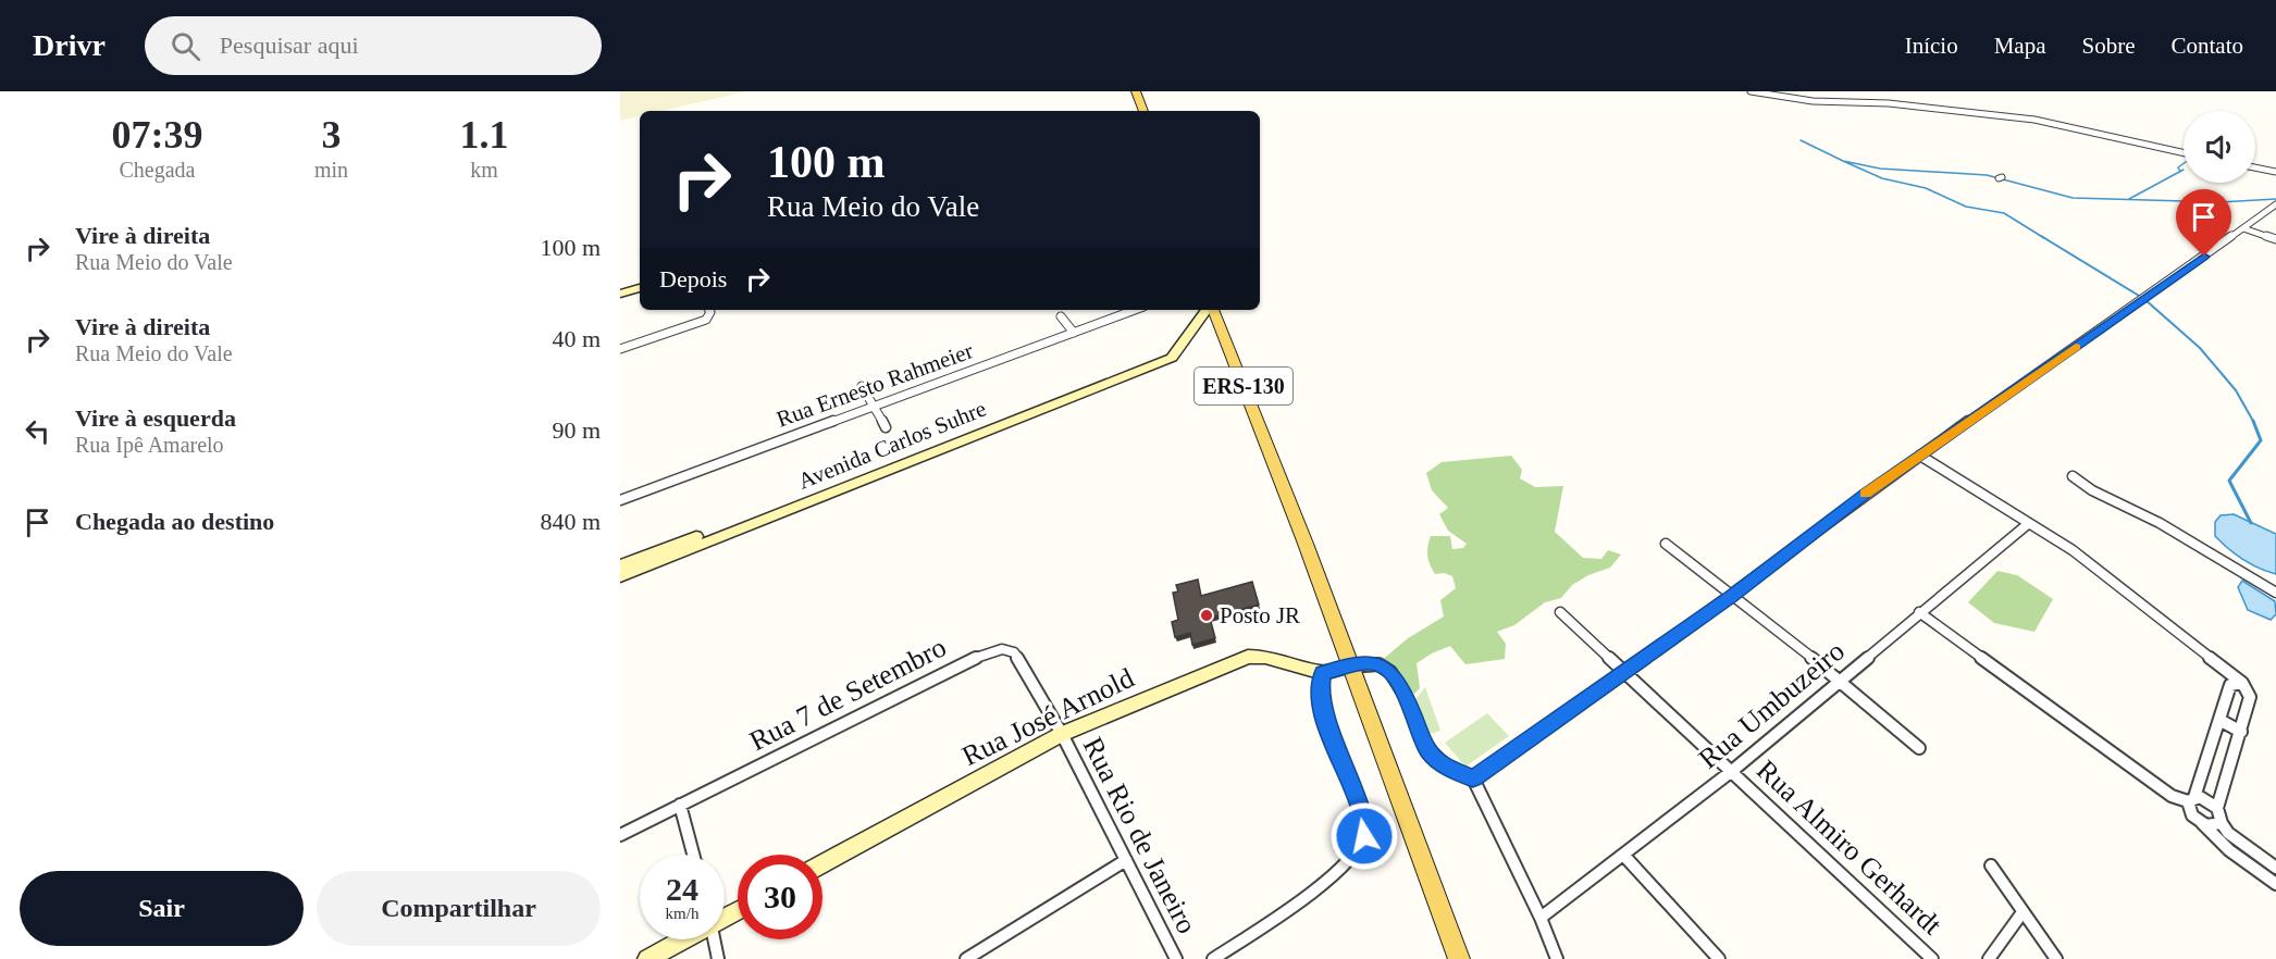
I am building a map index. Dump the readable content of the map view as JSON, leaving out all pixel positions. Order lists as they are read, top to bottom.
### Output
{
  "streets": {
    "main road": ["ERS-130"],
    "street": [
      "Rua Ernesto Rahmeier",
      "Avenida Carlos Suhre",
      "Rua 7 de Setembro",
      "Rua Umbuzeiro",
      "Rua José Arnold",
      "Rua Rio de Janeiro",
      "Rua Almiro Gerhardt"
    ]
  },
  "crossings": [
    ["Rua 7 de Setembro", "Rua José Arnold"],
    ["Rua 7 de Setembro", "Rua Rio de Janeiro"],
    ["Rua Umbuzeiro", "Rua Almiro Gerhardt"],
    ["Rua José Arnold", "Rua Rio de Janeiro"]
  ],
  "places": ["Posto JR"],
  "page": {
    "header": "Drivr",
    "search": "Pesquisar aqui",
    "nav": [
      "Início",
      "Mapa",
      "Sobre",
      "Contato"
    ],
    "eta": [
      "07:39",
      "Chegada",
      "3",
      "min",
      "1.1",
      "km"
    ],
    "turn": ["100 m", "Rua Meio do Vale"],
    "list": [
      {
        "name": "Vire à direita",
        "note": "Rua Meio do Vale",
        "value": "100 m"
      },
      {
        "name": "Vire à direita",
        "note": "Rua Meio do Vale",
        "value": "40 m"
      },
      {
        "name": "Vire à esquerda",
        "note": "Rua Ipê Amarelo",
        "value": "90 m"
      },
      {
        "name": "Chegada ao destino",
        "value": "840 m"
      }
    ],
    "then": "Depois",
    "speed": "24 km/h",
    "limit": "30",
    "buttons": ["Sair", "Compartilhar"]
  }
}
